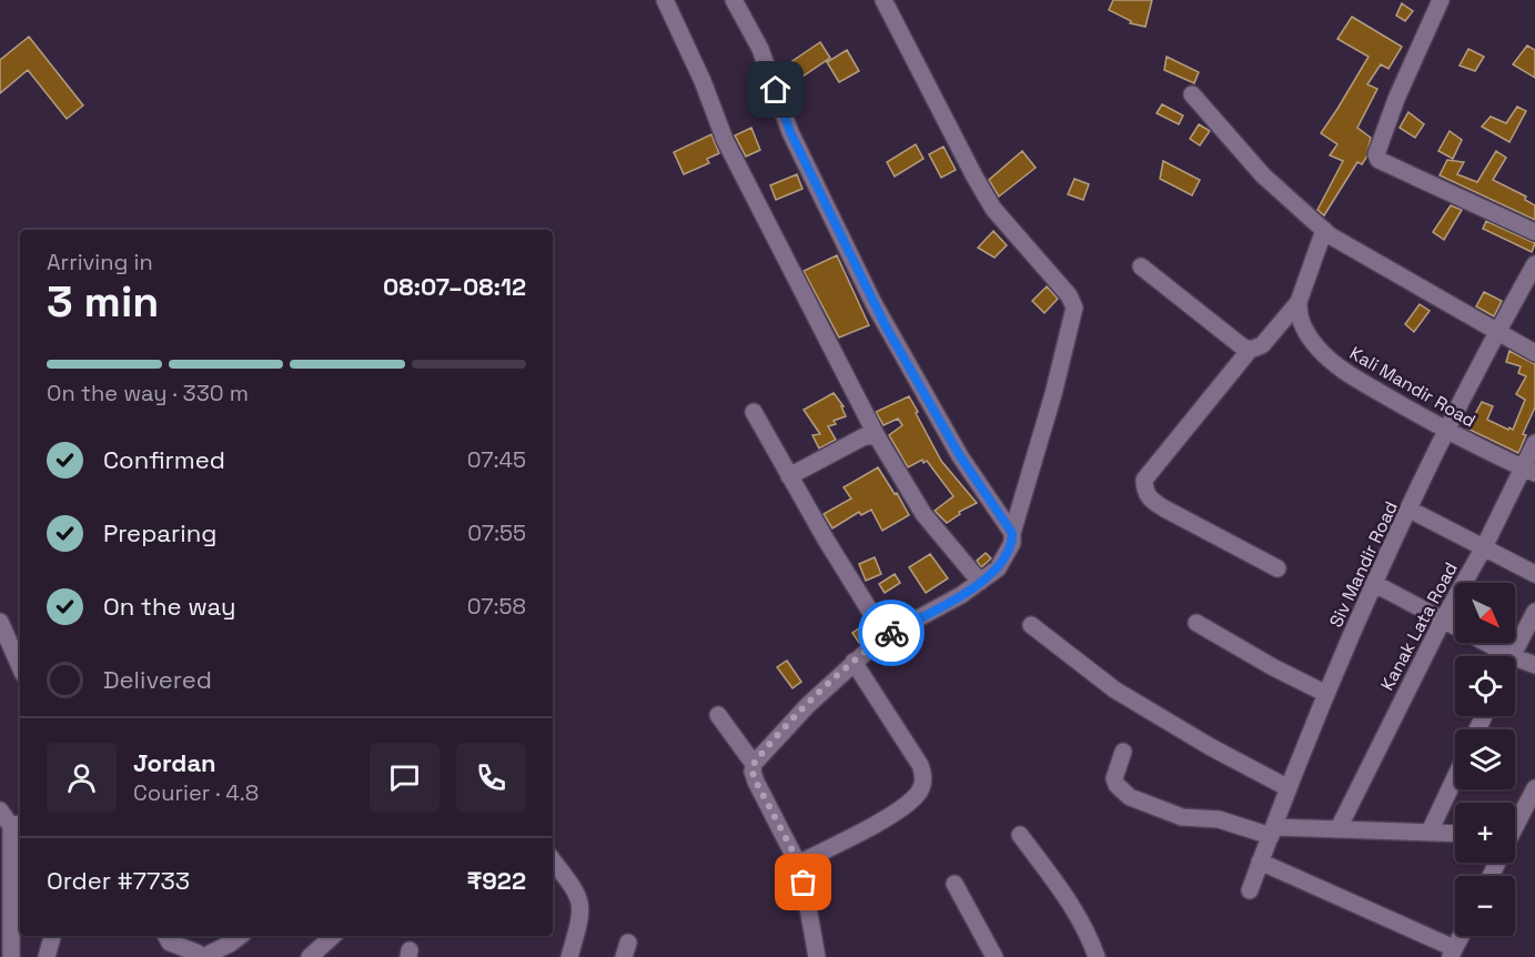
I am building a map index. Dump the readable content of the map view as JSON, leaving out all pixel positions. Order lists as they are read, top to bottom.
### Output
{
  "streets": {
    "street": ["Kali Mandir Road", "Siv Mandir Road", "Kanak Lata Road"]
  },
  "crossings": [
    ["Kali Mandir Road", "Siv Mandir Road"],
    ["Kali Mandir Road", "Kanak Lata Road"]
  ],
  "north": "bottom right",
  "page": {
    "heading": ["3 min", "Arriving in", "08:07–08:12"],
    "panel": [
      "Jordan",
      "Courier · 4.8",
      "Order #7733",
      "₹922"
    ],
    "bar": "On the way · 330 m",
    "list": [
      ["Confirmed", "07:45"],
      ["Preparing", "07:55"],
      ["On the way", "07:58"],
      "Delivered"
    ],
    "map_buttons": ["+", "−"]
  }
}
